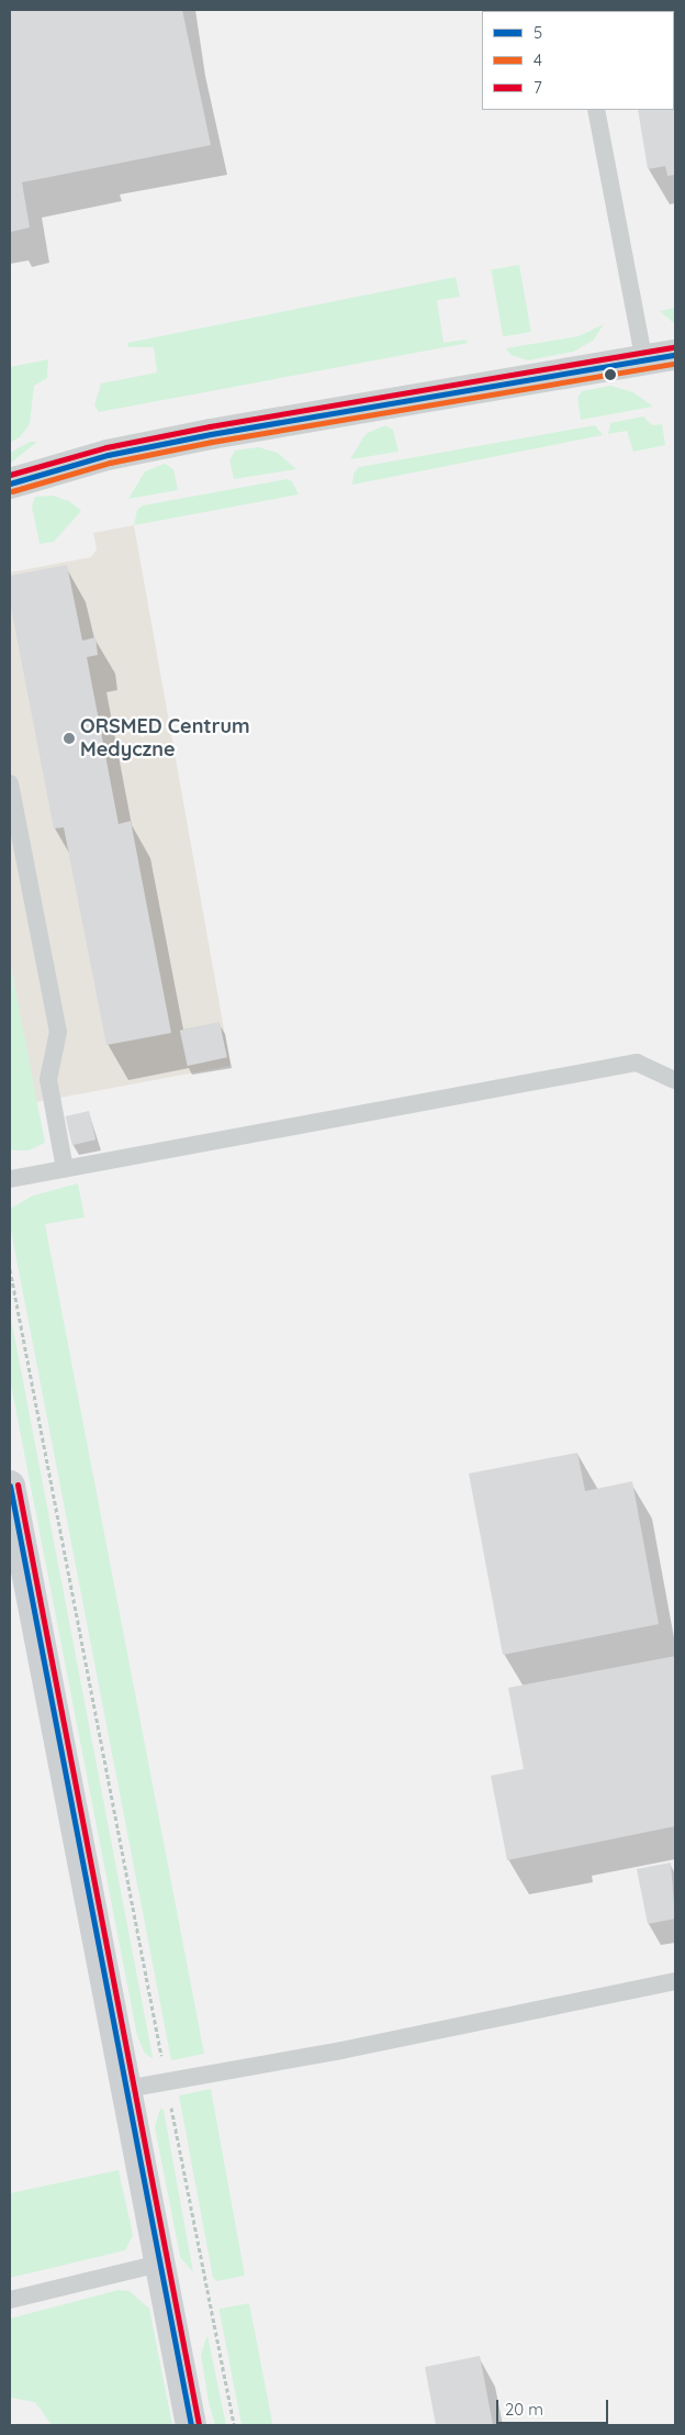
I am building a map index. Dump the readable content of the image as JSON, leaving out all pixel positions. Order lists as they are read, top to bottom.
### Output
{
  "places": ["ORSMED Centrum Medyczne"],
  "lines": ["transit line 7", "transit line 5", "transit line 4"],
  "legend": ["5", "4", "7"],
  "scale_bar": "20 m"
}
